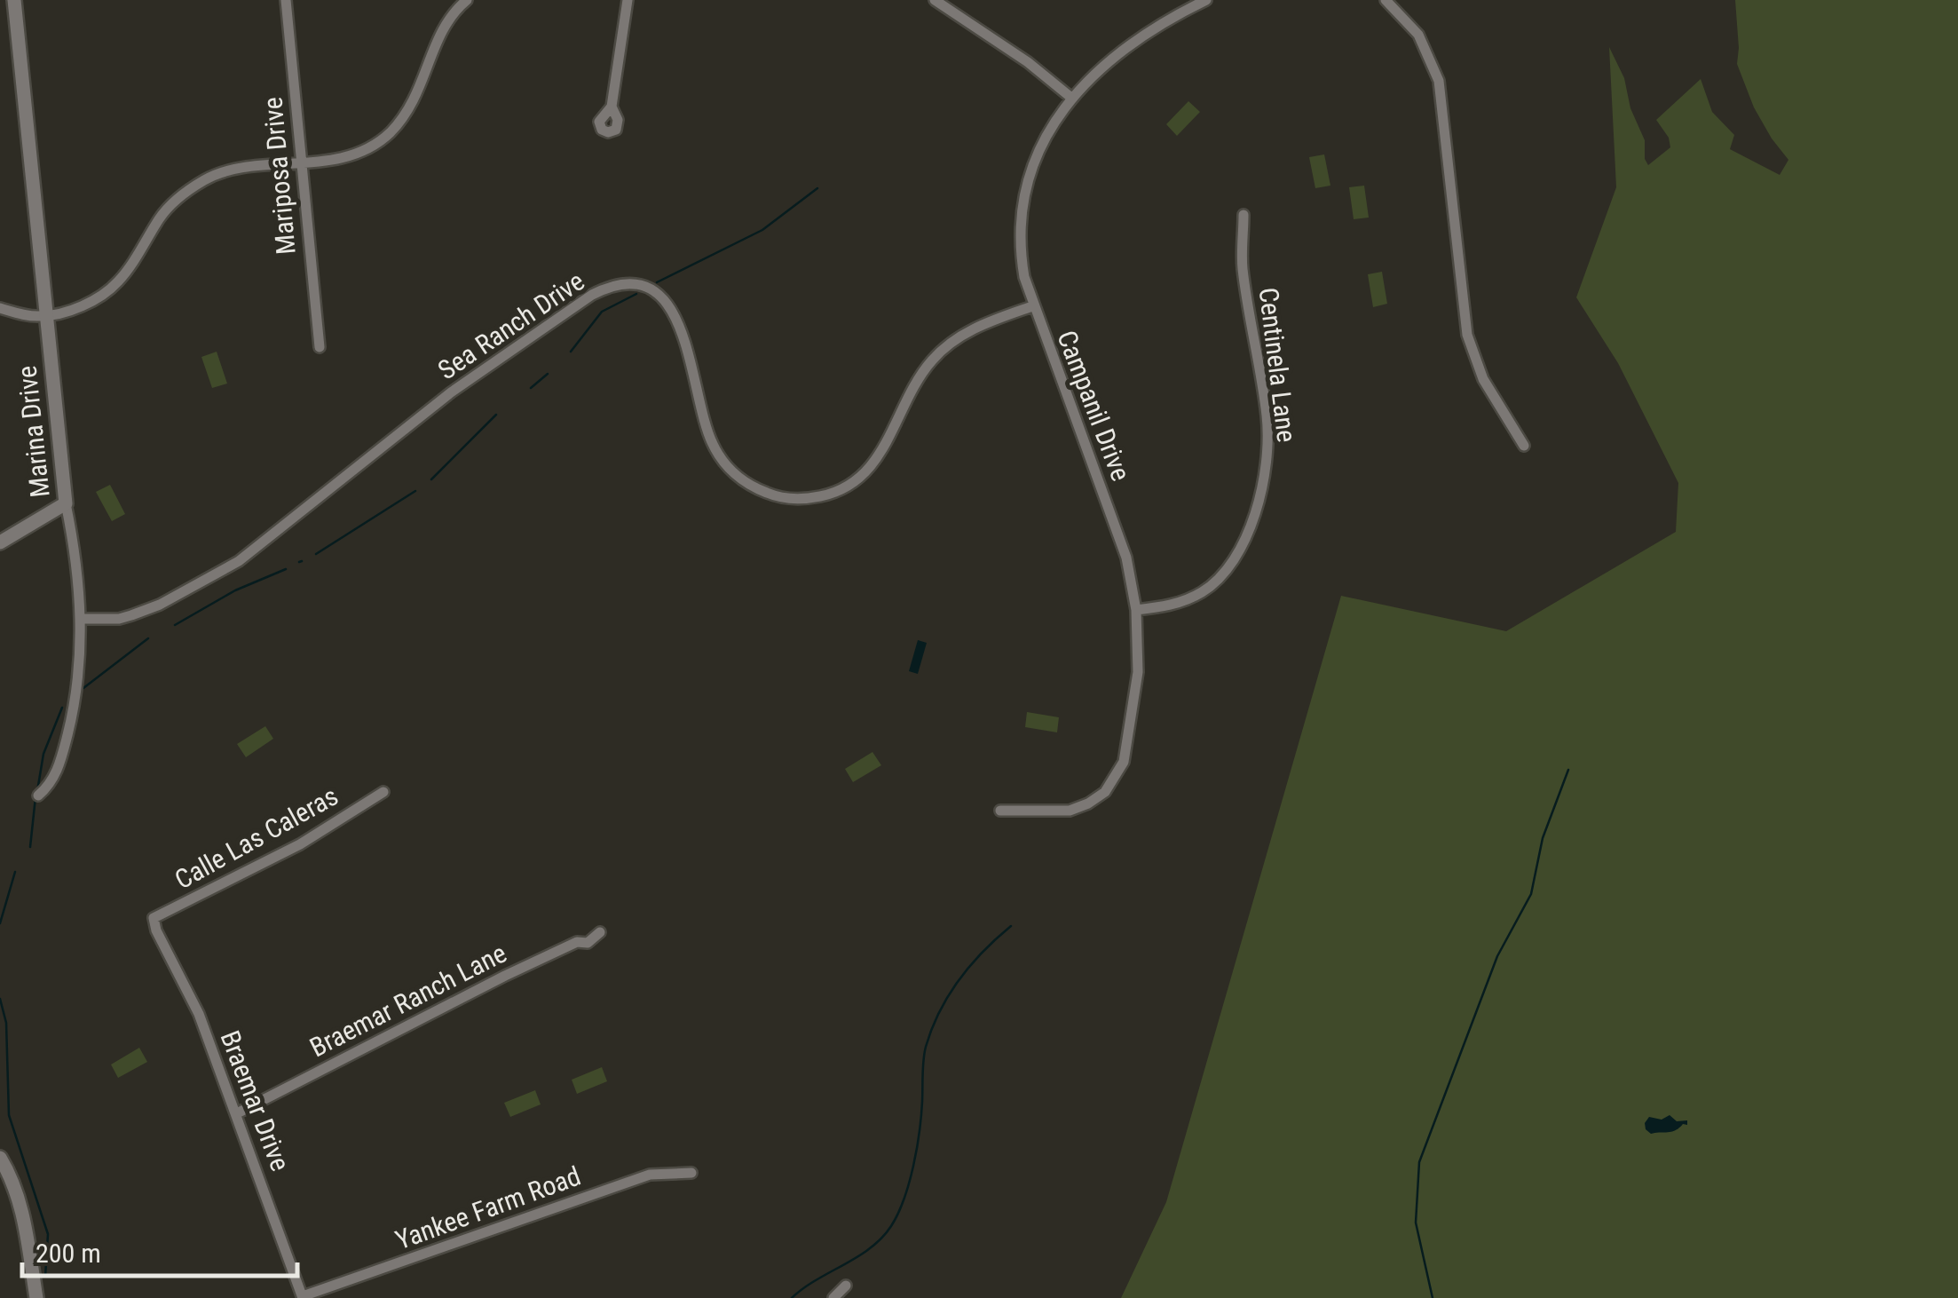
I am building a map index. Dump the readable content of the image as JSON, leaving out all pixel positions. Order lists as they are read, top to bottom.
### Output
{
  "streets": {
    "street": [
      "Mariposa Drive",
      "Sea Ranch Drive",
      "Centinela Lane",
      "Campanil Drive",
      "Marina Drive",
      "Calle Las Caleras",
      "Braemar Ranch Lane",
      "Braemar Drive",
      "Yankee Farm Road"
    ]
  },
  "crossings": [
    ["Sea Ranch Drive", "Campanil Drive"],
    ["Sea Ranch Drive", "Marina Drive"],
    ["Centinela Lane", "Campanil Drive"],
    ["Calle Las Caleras", "Braemar Drive"],
    ["Braemar Ranch Lane", "Braemar Drive"],
    ["Braemar Drive", "Yankee Farm Road"]
  ],
  "scale_bar": "200 m"
}
